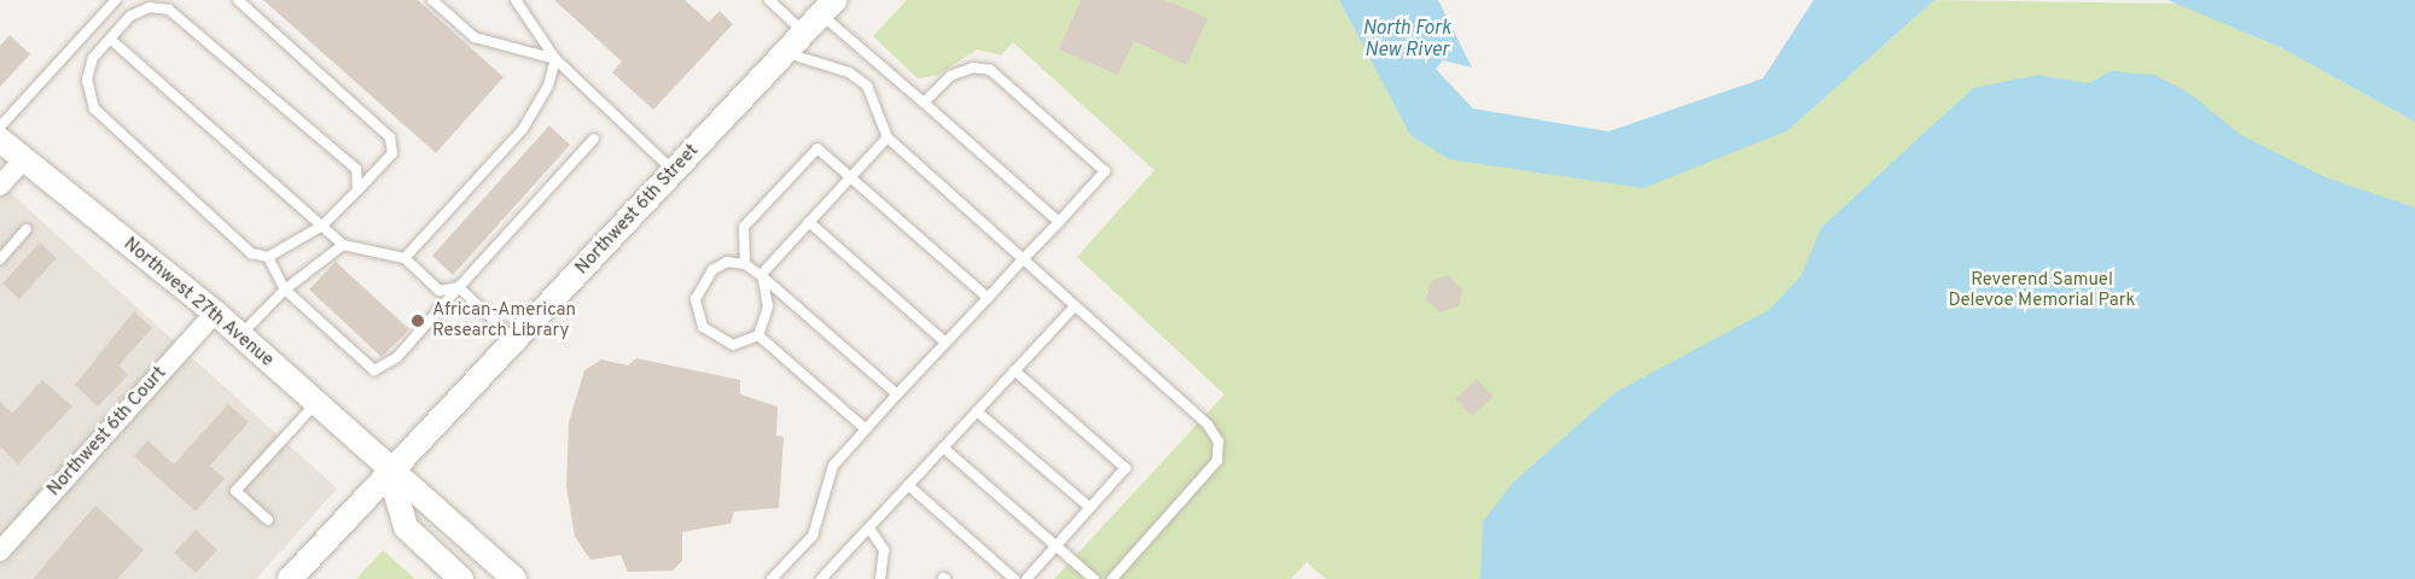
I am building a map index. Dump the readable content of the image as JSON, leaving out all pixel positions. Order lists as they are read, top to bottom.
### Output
{
  "streets": {
    "street": ["Northwest 6th Street", "Northwest 27th Avenue", "Northwest 6th Court"]
  },
  "crossings": [
    ["Northwest 6th Street", "Northwest 27th Avenue"],
    ["Northwest 27th Avenue", "Northwest 6th Court"]
  ],
  "water": ["North Fork New River"],
  "parks": ["Reverend Samuel Delevoe Memorial Park"],
  "places": ["African-American Research Library"]
}
